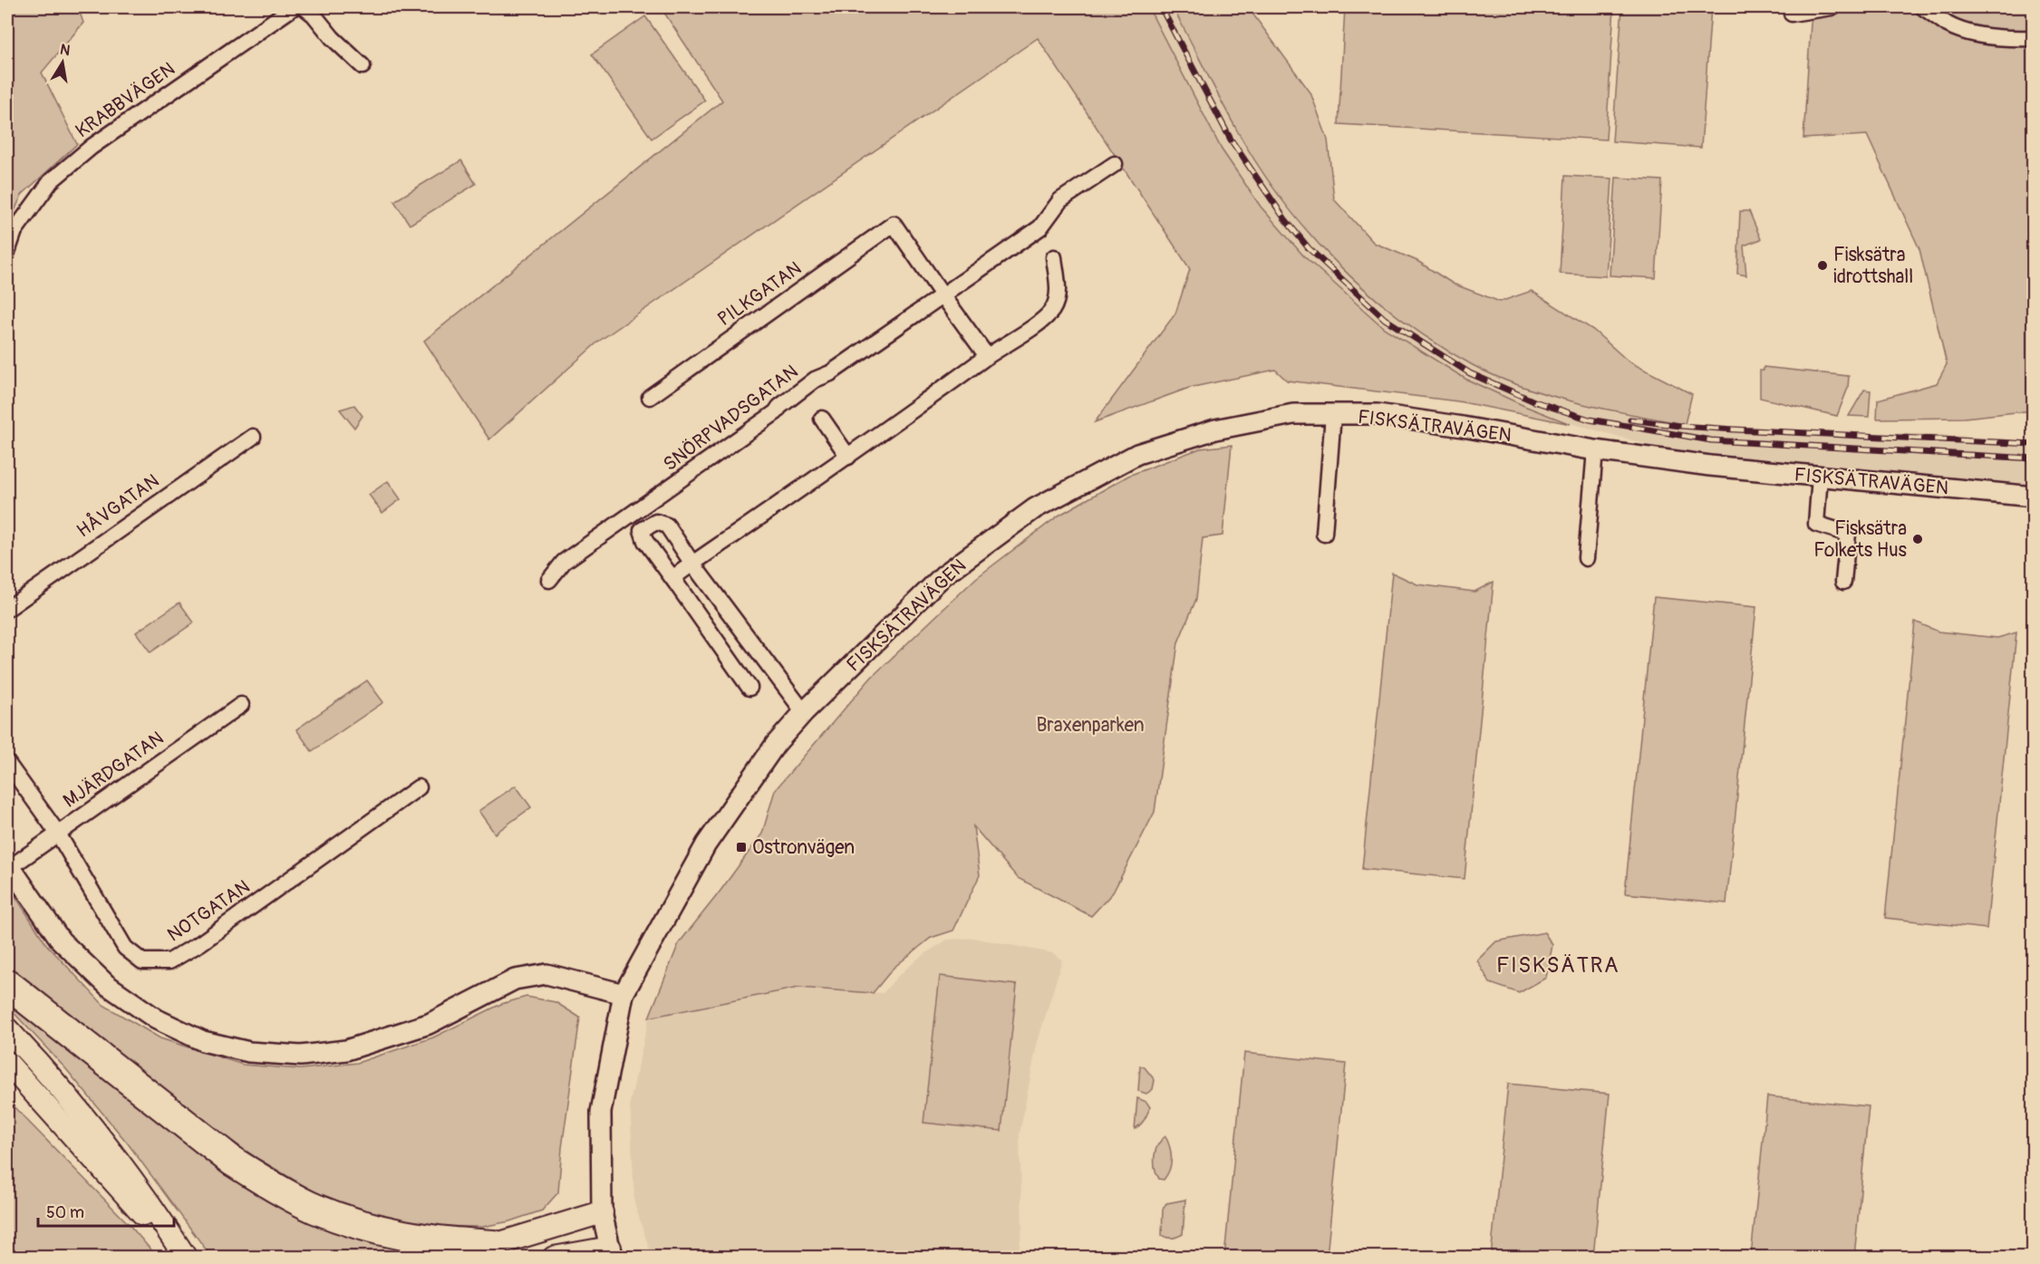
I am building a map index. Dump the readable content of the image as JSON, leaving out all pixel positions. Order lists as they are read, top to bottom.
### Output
{
  "streets": {
    "street": [
      "KRABBVÄGEN",
      "PILKGATAN",
      "SNÖRPVADSGATAN",
      "FISKSÄTRAVÄGEN",
      "HÅVGATAN",
      "MJÄRDGATAN",
      "NOTGATAN"
    ]
  },
  "crossings": [
    ["PILKGATAN", "SNÖRPVADSGATAN"],
    ["MJÄRDGATAN", "NOTGATAN"]
  ],
  "districts": ["FISKSÄTRA"],
  "parks": ["Braxenparken"],
  "places": {
    "other": ["Fisksätra idrottshall", "Fisksätra Folkets Hus"],
    "transit": ["Ostronvägen"]
  },
  "scale_bar": "50 m",
  "north": "top"
}
